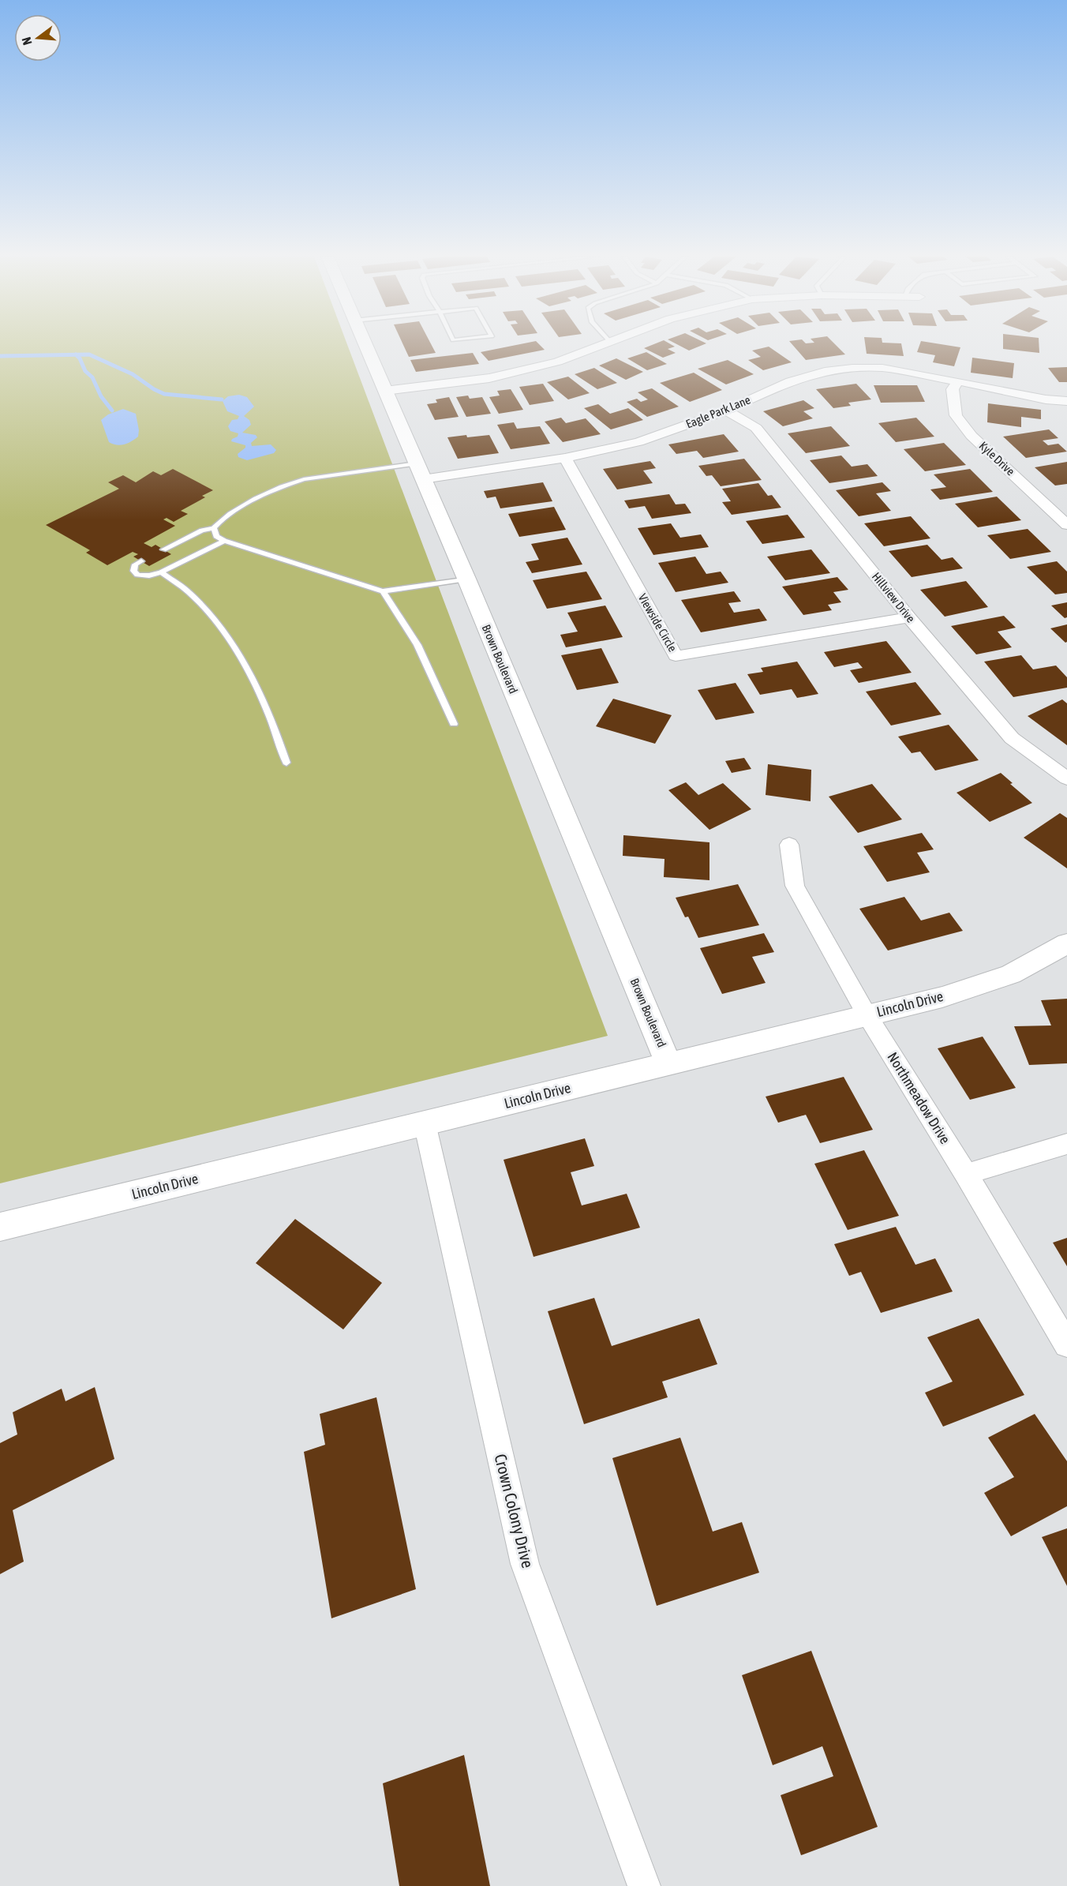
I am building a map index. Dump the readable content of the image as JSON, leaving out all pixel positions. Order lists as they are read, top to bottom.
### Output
{
  "streets": {
    "street": [
      "Eagle Park Lane",
      "Kyle Drive",
      "Hillview Drive",
      "Viewside Circle",
      "Brown Boulevard",
      "Lincoln Drive",
      "Northmeadow Drive",
      "Crown Colony Drive"
    ]
  },
  "crossings": [
    ["Eagle Park Lane", "Kyle Drive"],
    ["Eagle Park Lane", "Hillview Drive"],
    ["Eagle Park Lane", "Viewside Circle"],
    ["Eagle Park Lane", "Brown Boulevard"],
    ["Hillview Drive", "Viewside Circle"],
    ["Brown Boulevard", "Lincoln Drive"],
    ["Lincoln Drive", "Northmeadow Drive"],
    ["Lincoln Drive", "Crown Colony Drive"]
  ],
  "north": "left"
}
